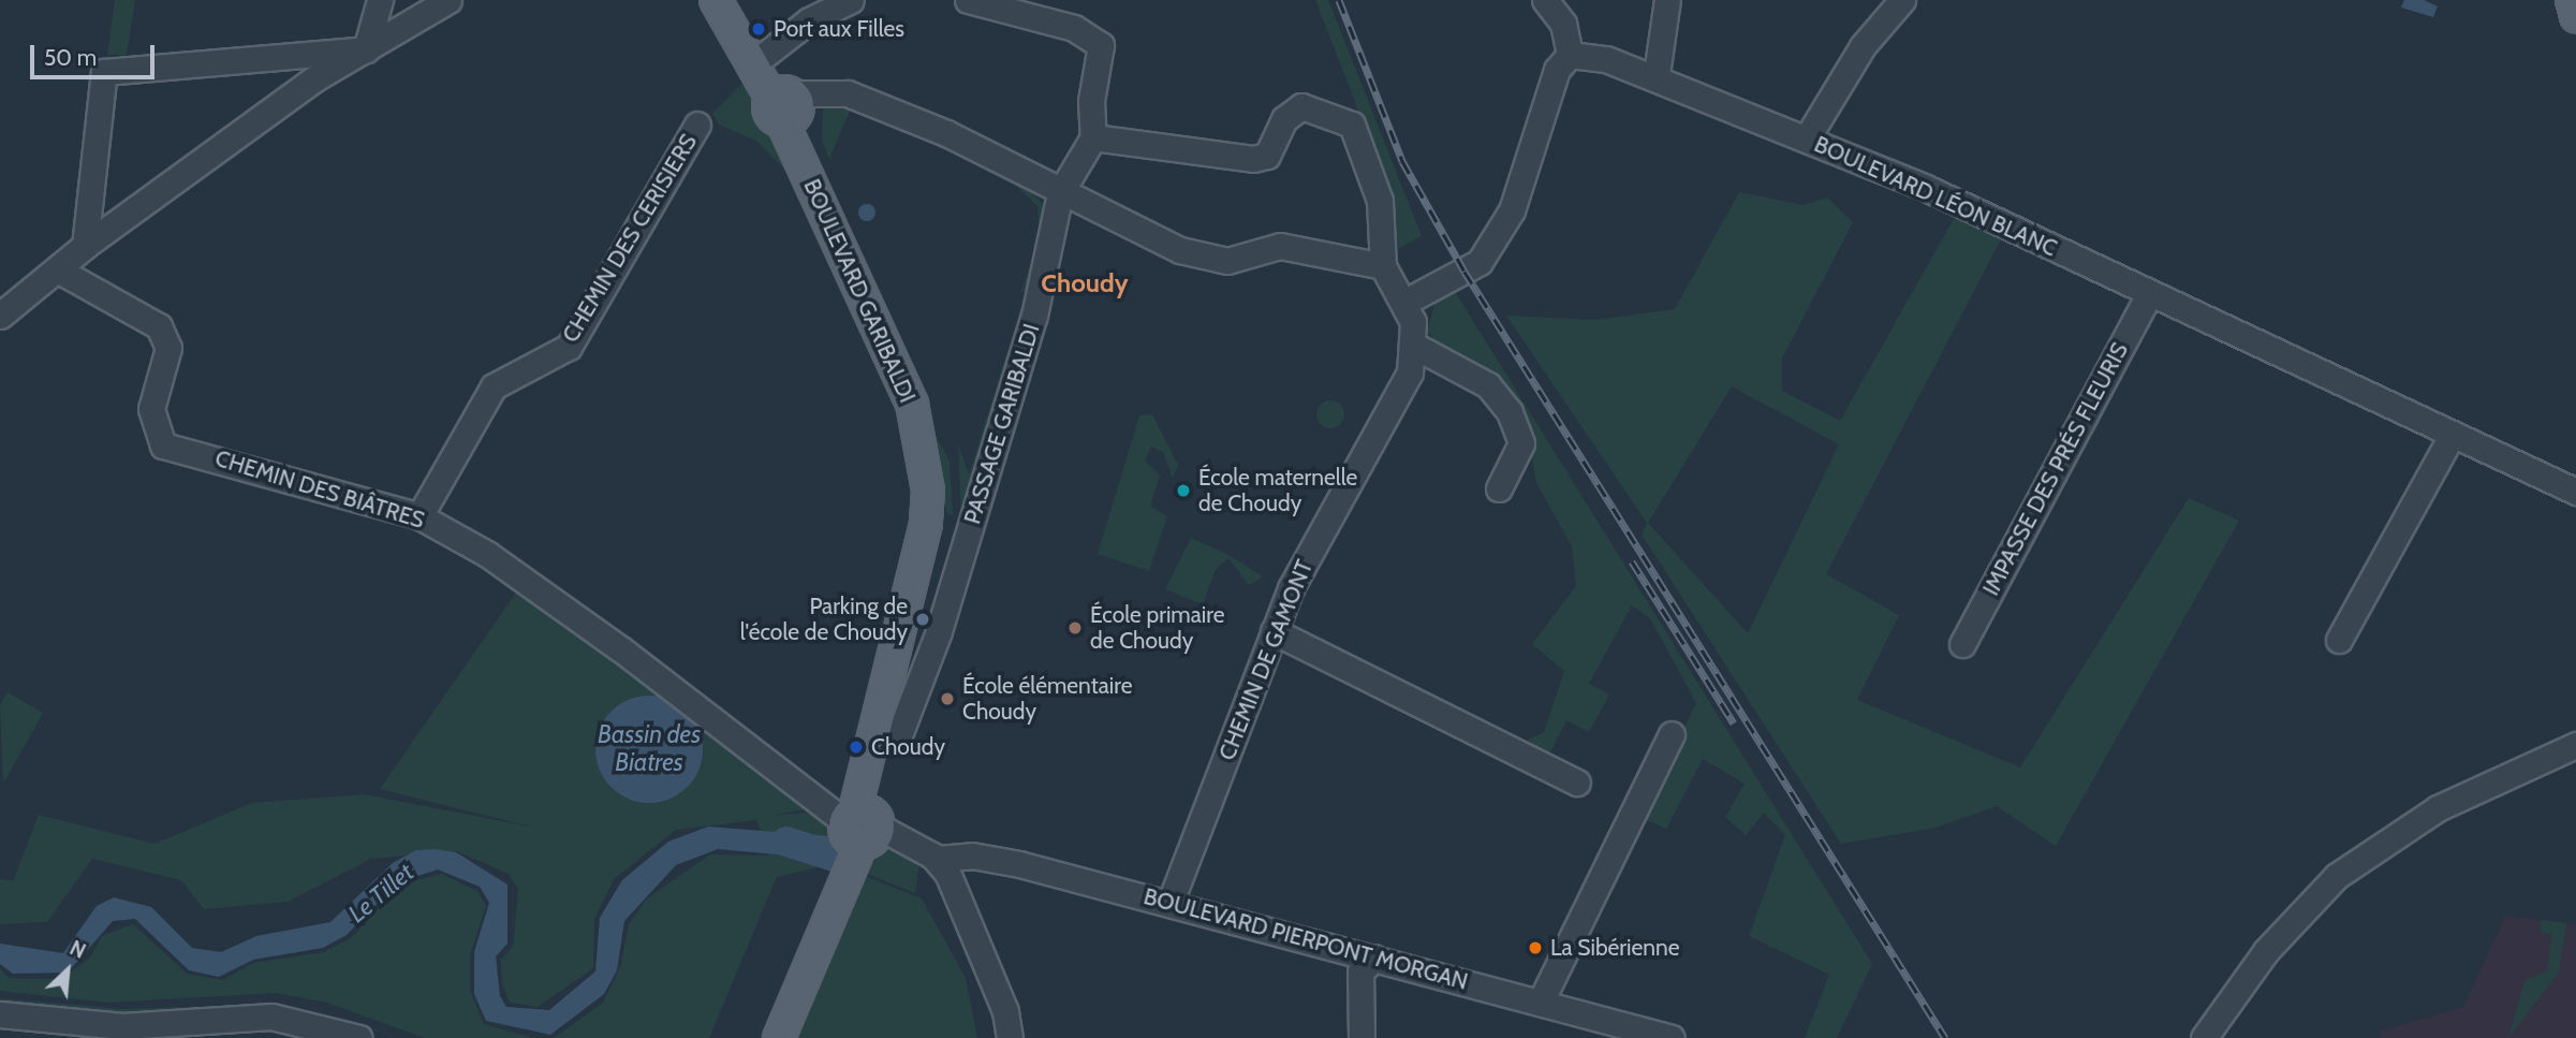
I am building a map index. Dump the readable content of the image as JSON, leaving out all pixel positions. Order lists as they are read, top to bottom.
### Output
{
  "streets": {
    "main road": ["BOULEVARD GARIBALDI"],
    "street": [
      "BOULEVARD LÉON BLANC",
      "CHEMIN DES CERISIERS",
      "PASSAGE GARIBALDI",
      "IMPASSE DES PRÉS FLEURIS",
      "CHEMIN DES BIÂTRES",
      "CHEMIN DE GAMONT",
      "BOULEVARD PIERPONT MORGAN"
    ]
  },
  "crossings": [
    ["BOULEVARD LÉON BLANC", "IMPASSE DES PRÉS FLEURIS"],
    ["CHEMIN DES CERISIERS", "CHEMIN DES BIÂTRES"],
    ["BOULEVARD GARIBALDI", "PASSAGE GARIBALDI"],
    ["BOULEVARD GARIBALDI", "CHEMIN DES BIÂTRES"],
    ["CHEMIN DES BIÂTRES", "BOULEVARD PIERPONT MORGAN"],
    ["CHEMIN DE GAMONT", "BOULEVARD PIERPONT MORGAN"]
  ],
  "districts": ["Choudy"],
  "water": ["Bassin des Biatres", "Le Tillet"],
  "places": [
    "Port aux Filles",
    "École maternelle de Choudy",
    "Parking de l'école de Choudy",
    "École primaire de Choudy",
    "École élémentaire Choudy",
    "Choudy",
    "La Sibérienne"
  ],
  "scale_bar": "50 m",
  "north": "top right"
}
